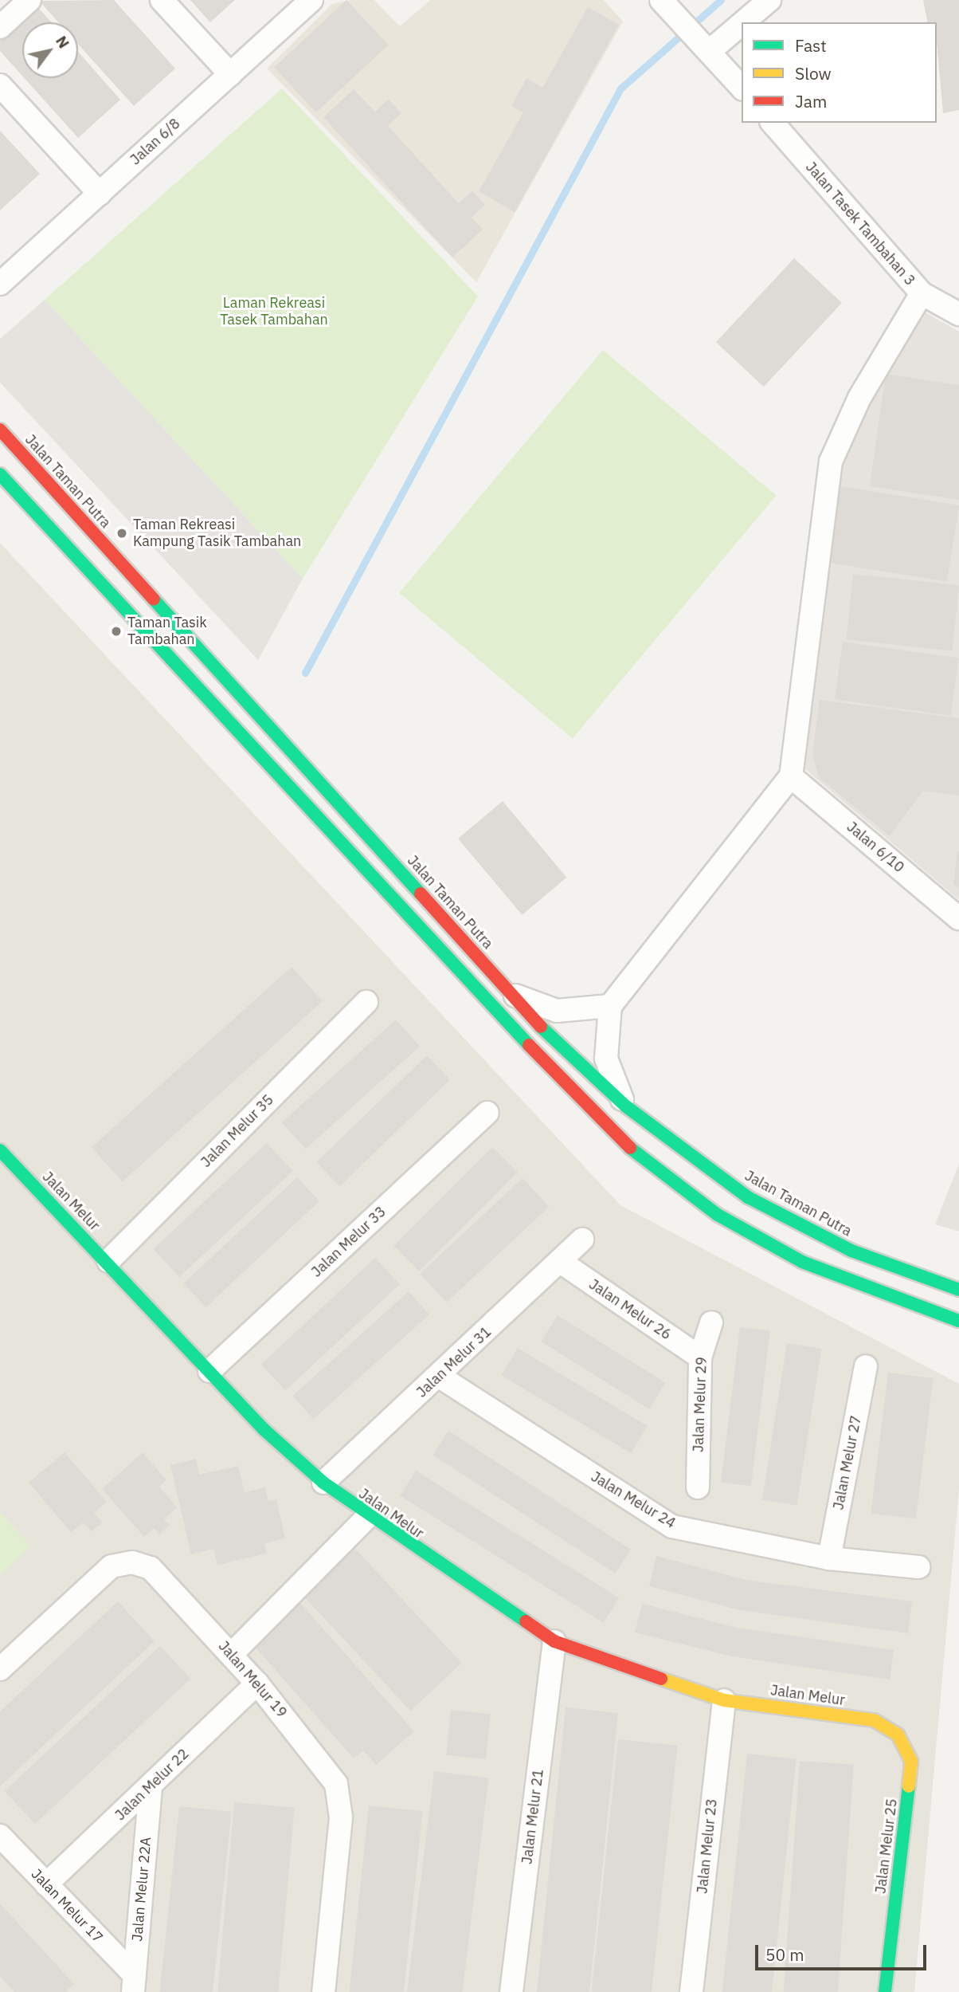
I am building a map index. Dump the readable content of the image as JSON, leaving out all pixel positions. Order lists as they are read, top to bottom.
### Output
{
  "streets": {
    "street": [
      "Jalan 6/8",
      "Jalan Tasek Tambahan 3",
      "Jalan Taman Putra",
      "Jalan 6/10",
      "Jalan Melur 35",
      "Jalan Melur",
      "Jalan Melur 33",
      "Jalan Melur 26",
      "Jalan Melur 31",
      "Jalan Melur 29",
      "Jalan Melur 27",
      "Jalan Melur 24",
      "Jalan Melur 19",
      "Jalan Melur 22",
      "Jalan Melur 21",
      "Jalan Melur 23",
      "Jalan Melur 25",
      "Jalan Melur 22A",
      "Jalan Melur 17"
    ]
  },
  "crossings": [
    ["Jalan Melur 35", "Jalan Melur"],
    ["Jalan Melur", "Jalan Melur 33"],
    ["Jalan Melur", "Jalan Melur 31"],
    ["Jalan Melur", "Jalan Melur 21"],
    ["Jalan Melur", "Jalan Melur 23"],
    ["Jalan Melur", "Jalan Melur 25"],
    ["Jalan Melur 26", "Jalan Melur 31"],
    ["Jalan Melur 26", "Jalan Melur 29"],
    ["Jalan Melur 31", "Jalan Melur 24"],
    ["Jalan Melur 27", "Jalan Melur 24"],
    ["Jalan Melur 19", "Jalan Melur 22"],
    ["Jalan Melur 22", "Jalan Melur 22A"],
    ["Jalan Melur 22", "Jalan Melur 17"],
    ["Jalan Melur 22A", "Jalan Melur 17"]
  ],
  "parks": ["Laman Rekreasi Tasek Tambahan"],
  "places": ["Taman Rekreasi Kampung Tasik Tambahan", "Taman Tasik Tambahan"],
  "legend": ["Fast", "Slow", "Jam"],
  "scale_bar": "50 m",
  "north": "top right"
}
